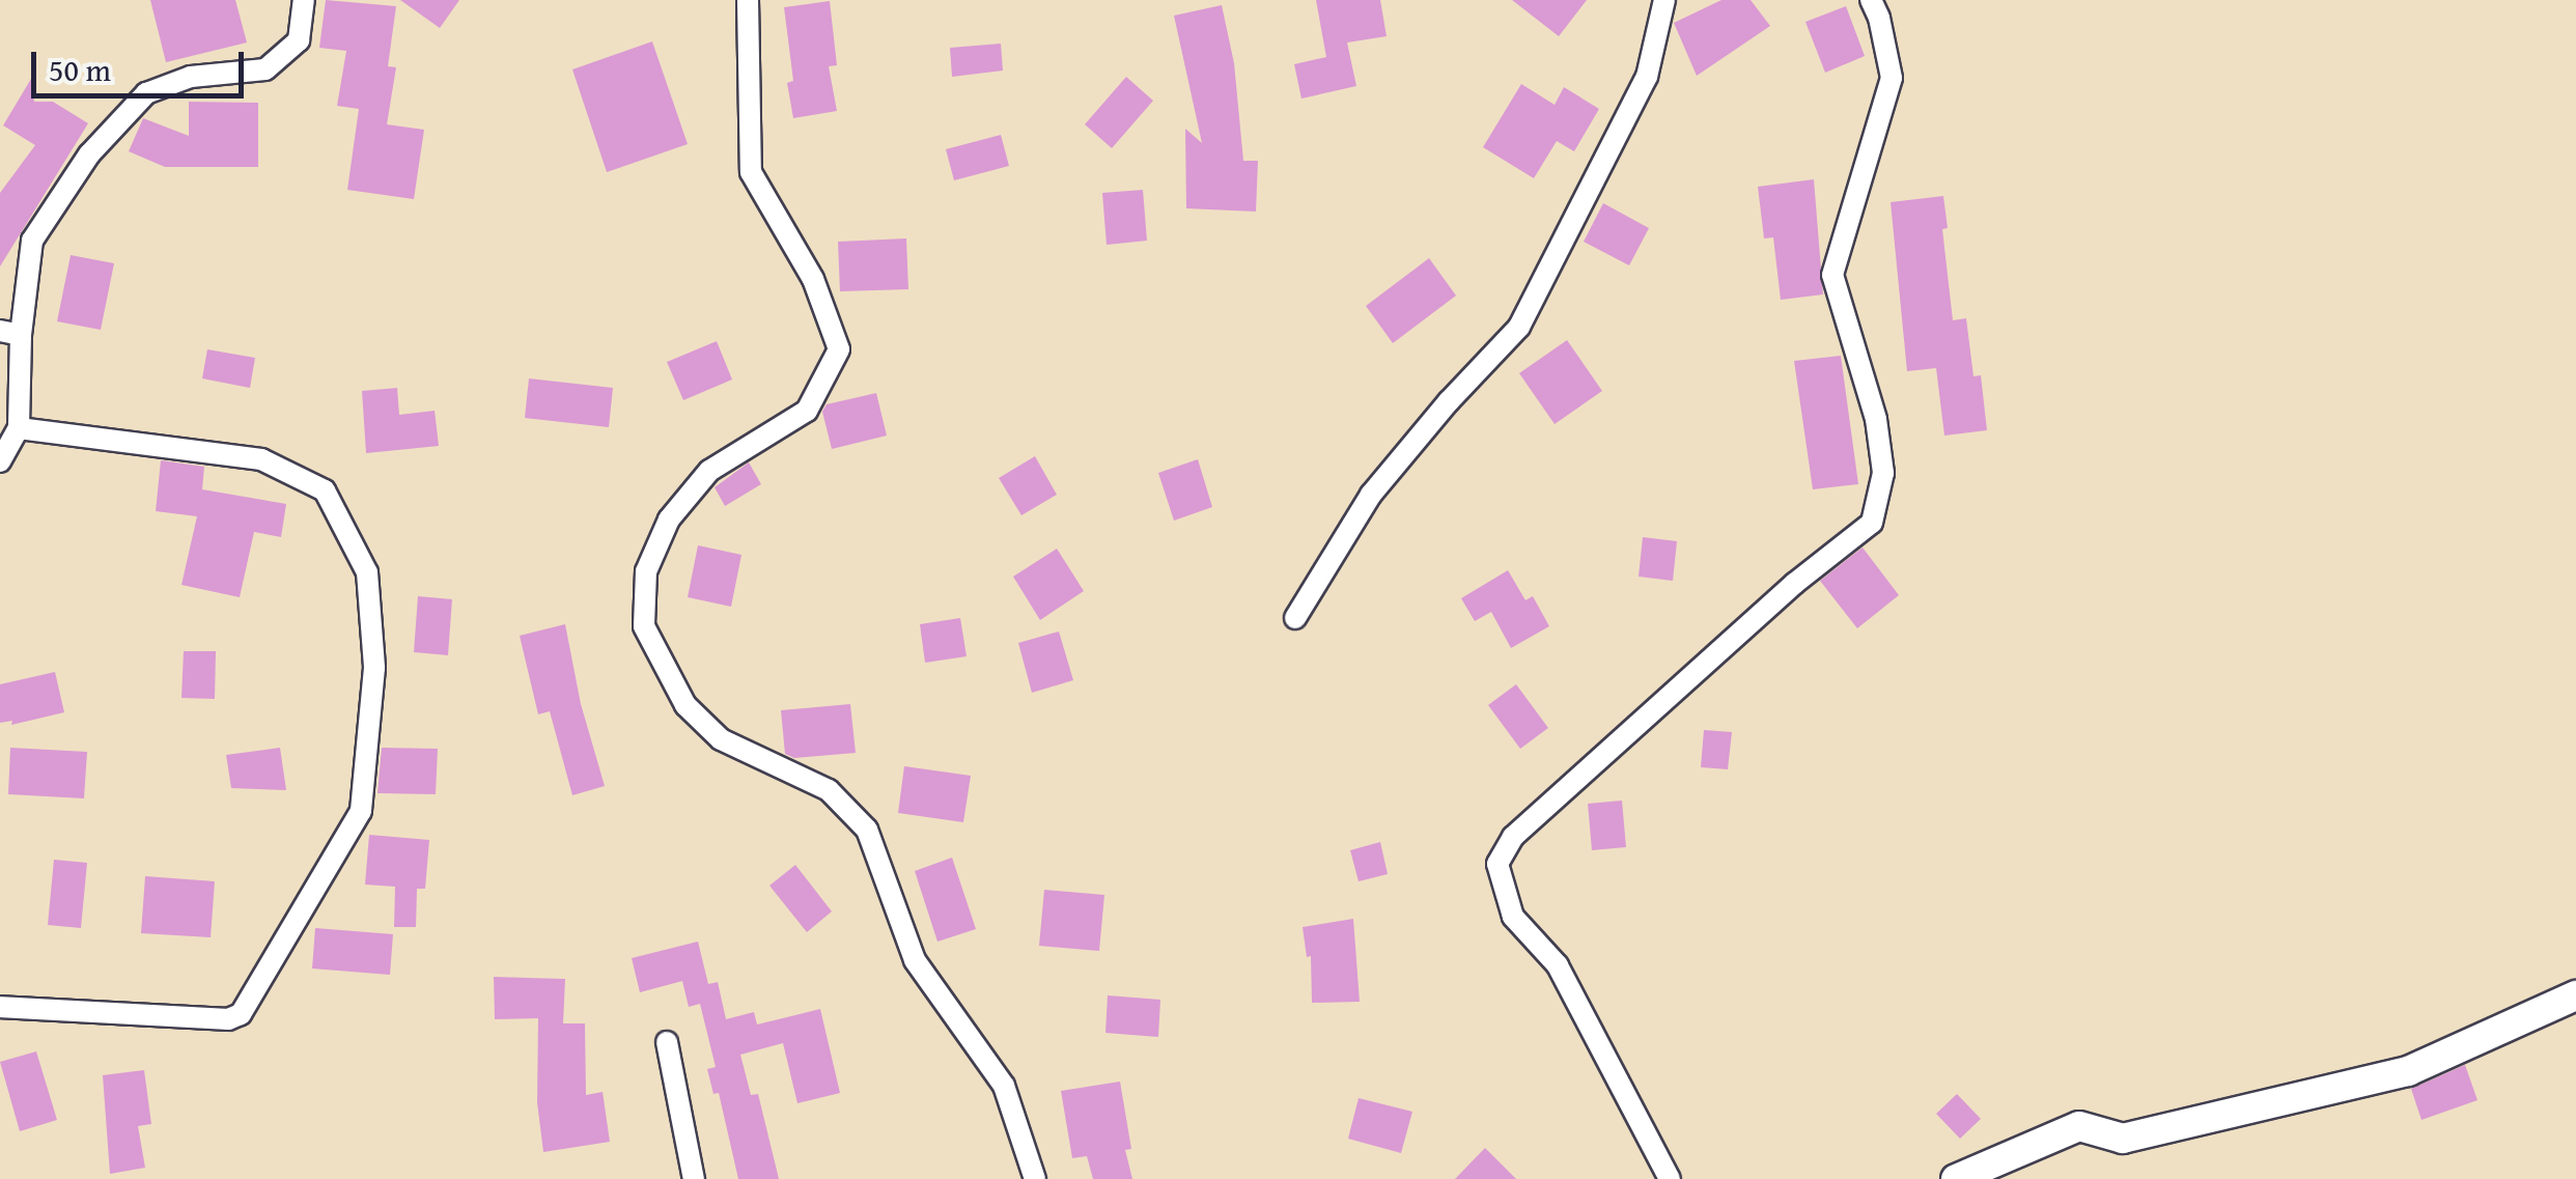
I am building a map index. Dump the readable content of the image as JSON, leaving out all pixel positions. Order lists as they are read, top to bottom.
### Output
{
  "scale_bar": "50 m"
}
